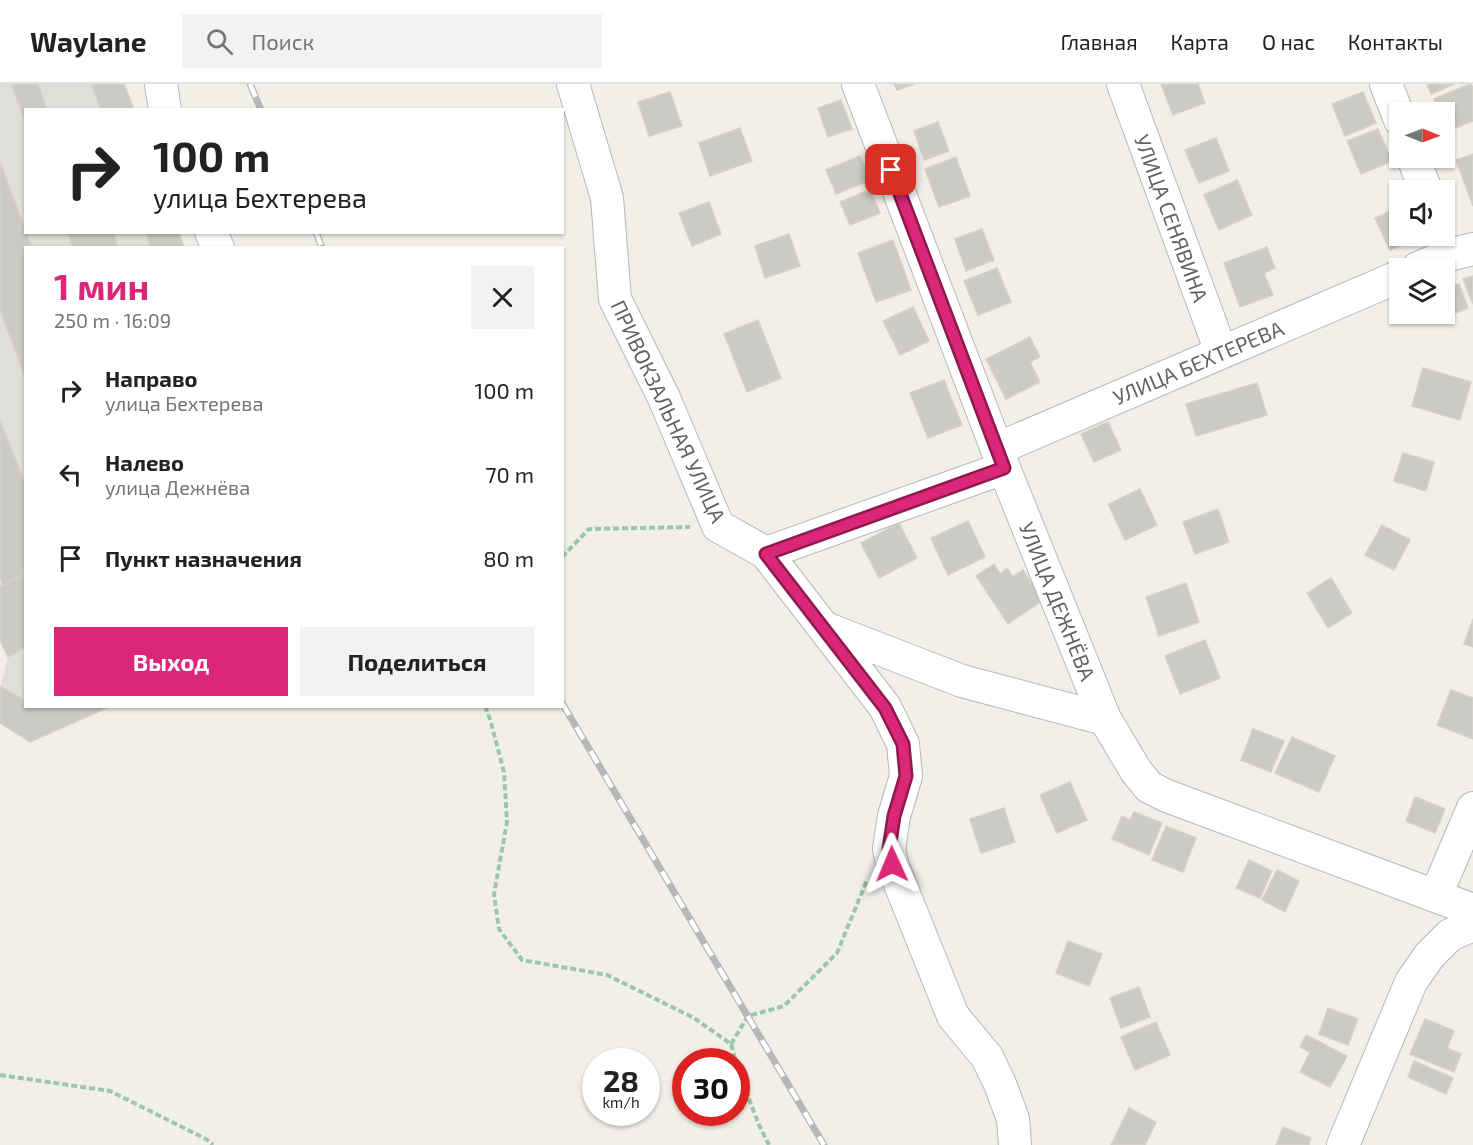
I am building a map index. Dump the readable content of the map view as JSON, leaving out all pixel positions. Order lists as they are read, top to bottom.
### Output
{
  "streets": {
    "street": [
      "УЛИЦА СЕНЯВИНА",
      "УЛИЦА БЕХТЕРЕВА",
      "ПРИВОКЗАЛЬНАЯ УЛИЦА",
      "УЛИЦА ДЕЖНЁВА"
    ]
  },
  "crossings": [
    ["УЛИЦА СЕНЯВИНА", "УЛИЦА БЕХТЕРЕВА"],
    ["УЛИЦА БЕХТЕРЕВА", "ПРИВОКЗАЛЬНАЯ УЛИЦА"],
    ["УЛИЦА БЕХТЕРЕВА", "УЛИЦА ДЕЖНЁВА"]
  ],
  "north": "right",
  "page": {
    "header": "Waylane",
    "search": "Поиск",
    "nav": [
      "Главная",
      "Карта",
      "О нас",
      "Контакты"
    ],
    "turn": ["100 m", "улица Бехтерева"],
    "heading": ["1 мин", "250 m · 16:09"],
    "list": [
      {
        "name": "Направо",
        "note": "улица Бехтерева",
        "value": "100 m"
      },
      {
        "name": "Налево",
        "note": "улица Дежнёва",
        "value": "70 m"
      },
      {
        "name": "Пункт назначения",
        "value": "80 m"
      }
    ],
    "buttons": ["Выход", "Поделиться"],
    "speed": "28 km/h",
    "limit": "30"
  }
}
